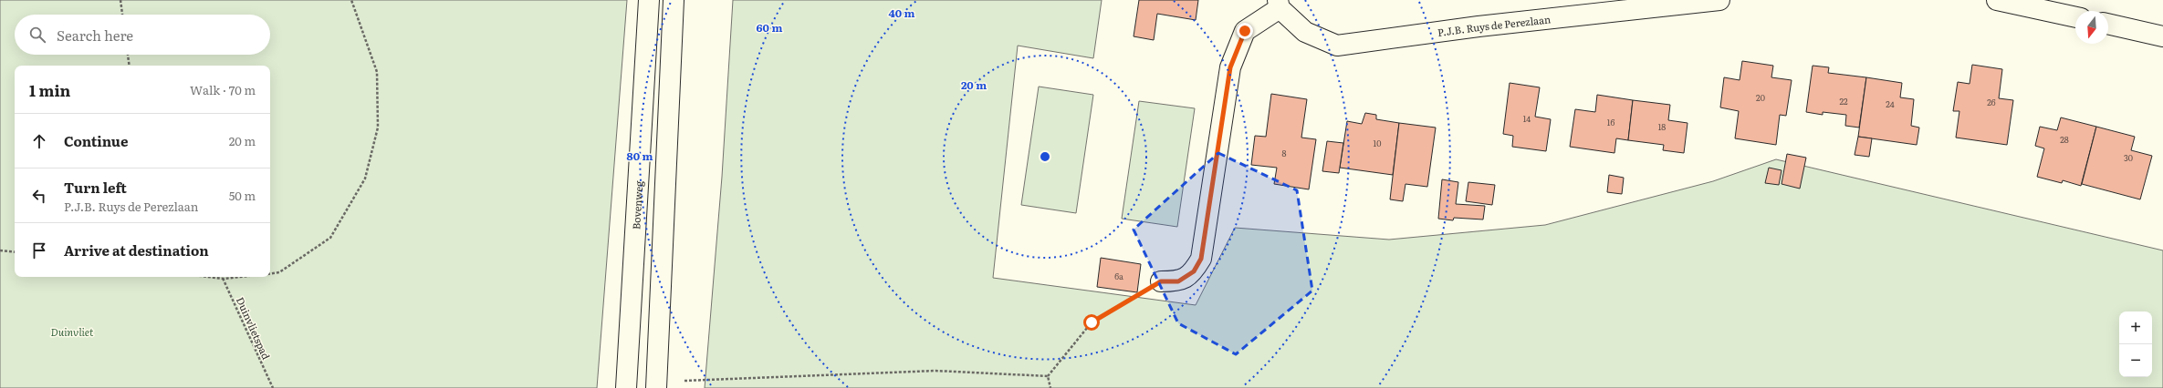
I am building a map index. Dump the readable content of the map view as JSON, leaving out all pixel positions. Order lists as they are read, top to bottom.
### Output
{
  "streets": {
    "street": ["P.J.B. Ruys de Perezlaan", "Bovenweg"],
    "path": ["Duinvlietspad"]
  },
  "parks": ["Duinvliet"],
  "house_numbers": [
    "20",
    "22",
    "26",
    "24",
    "14",
    "16",
    "18",
    "28",
    "10",
    "8",
    "30",
    "6a"
  ],
  "north": "bottom",
  "page": {
    "search": "Search here",
    "heading": ["1 min", "Walk · 70 m"],
    "list": [
      ["Continue", "20 m"],
      ["Turn left", "P.J.B. Ruys de Perezlaan", "50 m"],
      "Arrive at destination"
    ],
    "map_buttons": ["+", "−"]
  },
  "rings": [
    "40 m",
    "60 m",
    "20 m",
    "80 m"
  ]
}
